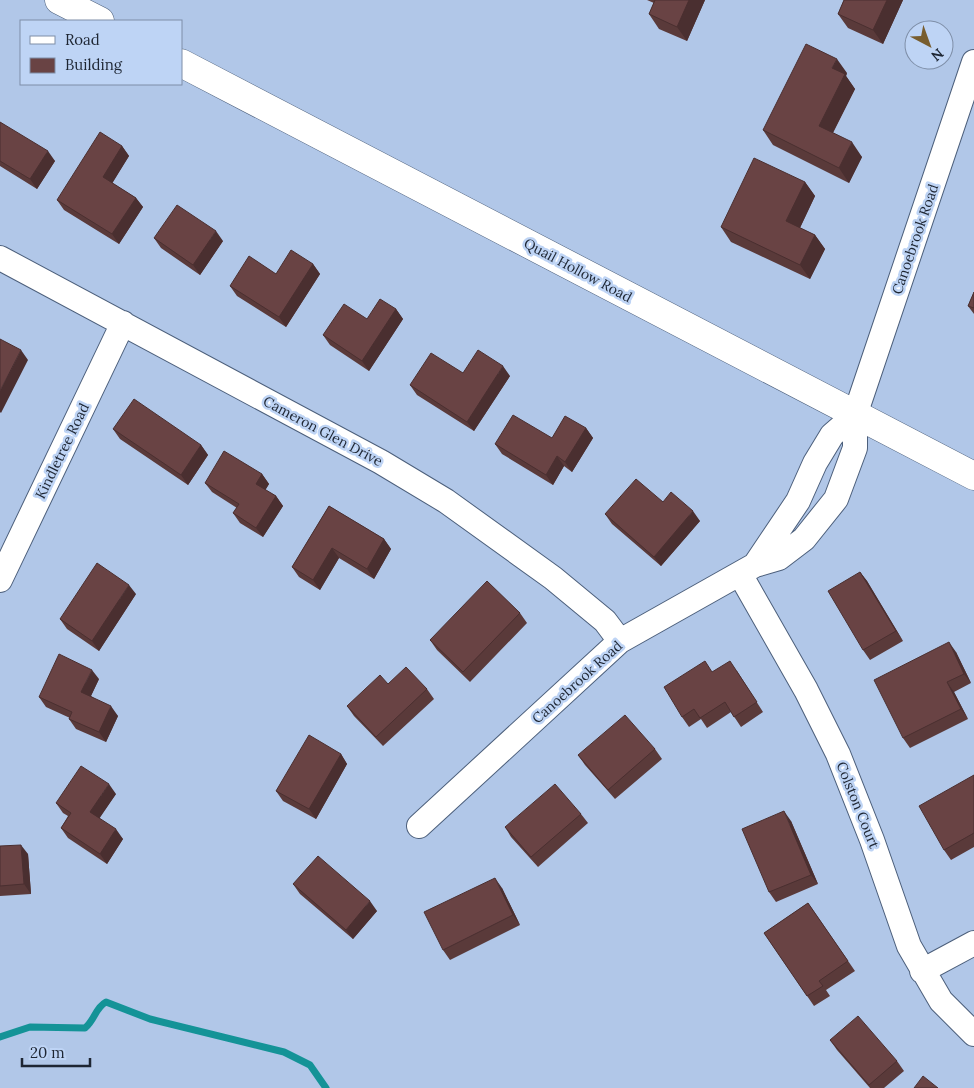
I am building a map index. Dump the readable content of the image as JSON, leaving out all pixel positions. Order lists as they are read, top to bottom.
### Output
{
  "streets": {
    "main road": ["Quail Hollow Road"],
    "street": [
      "Canoebrook Road",
      "Cameron Glen Drive",
      "Kindletree Road",
      "Colston Court"
    ]
  },
  "crossings": [
    ["Canoebrook Road", "Quail Hollow Road"],
    ["Canoebrook Road", "Cameron Glen Drive"],
    ["Canoebrook Road", "Colston Court"],
    ["Cameron Glen Drive", "Kindletree Road"]
  ],
  "legend": ["Road", "Building"],
  "scale_bar": "20 m",
  "north": "bottom right"
}
